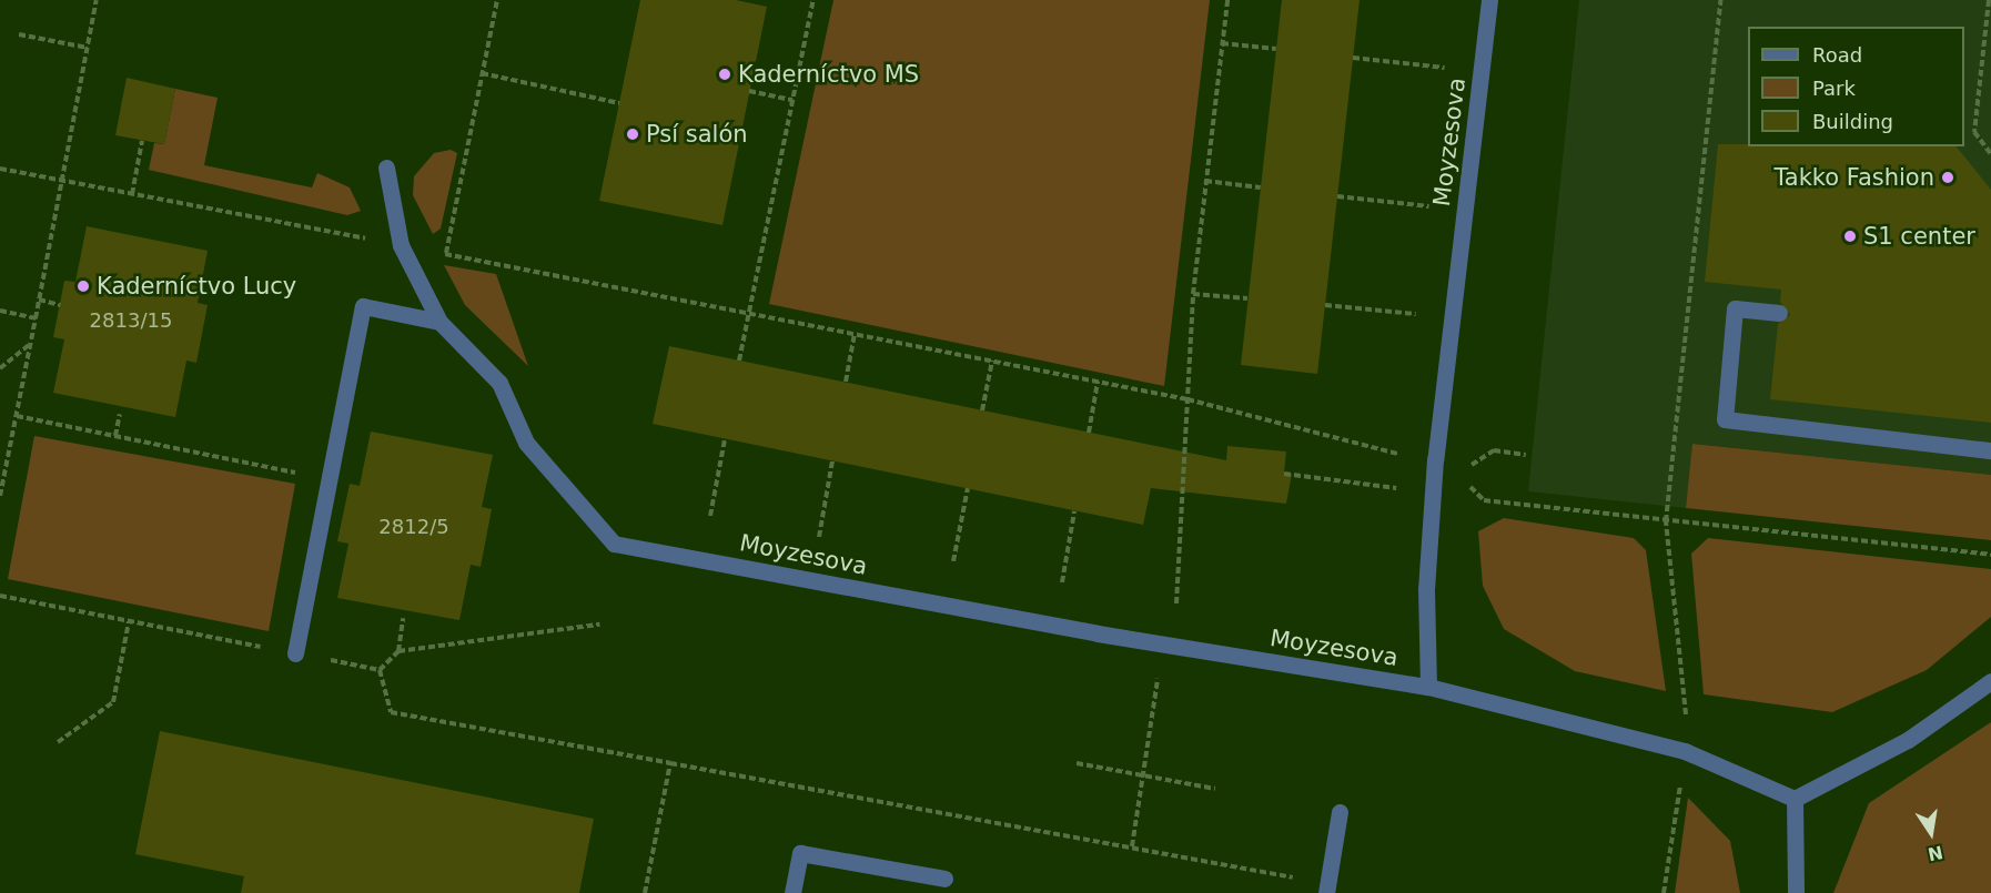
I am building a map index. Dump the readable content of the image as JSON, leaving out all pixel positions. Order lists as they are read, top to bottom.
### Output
{
  "streets": {
    "street": ["Moyzesova"]
  },
  "places": [
    "Kaderníctvo MS",
    "Psí salón",
    "Takko Fashion",
    "S1 center",
    "Kaderníctvo Lucy"
  ],
  "house_numbers": ["2813/15", "2812/5"],
  "legend": ["Road", "Park", "Building"],
  "north": "bottom"
}
